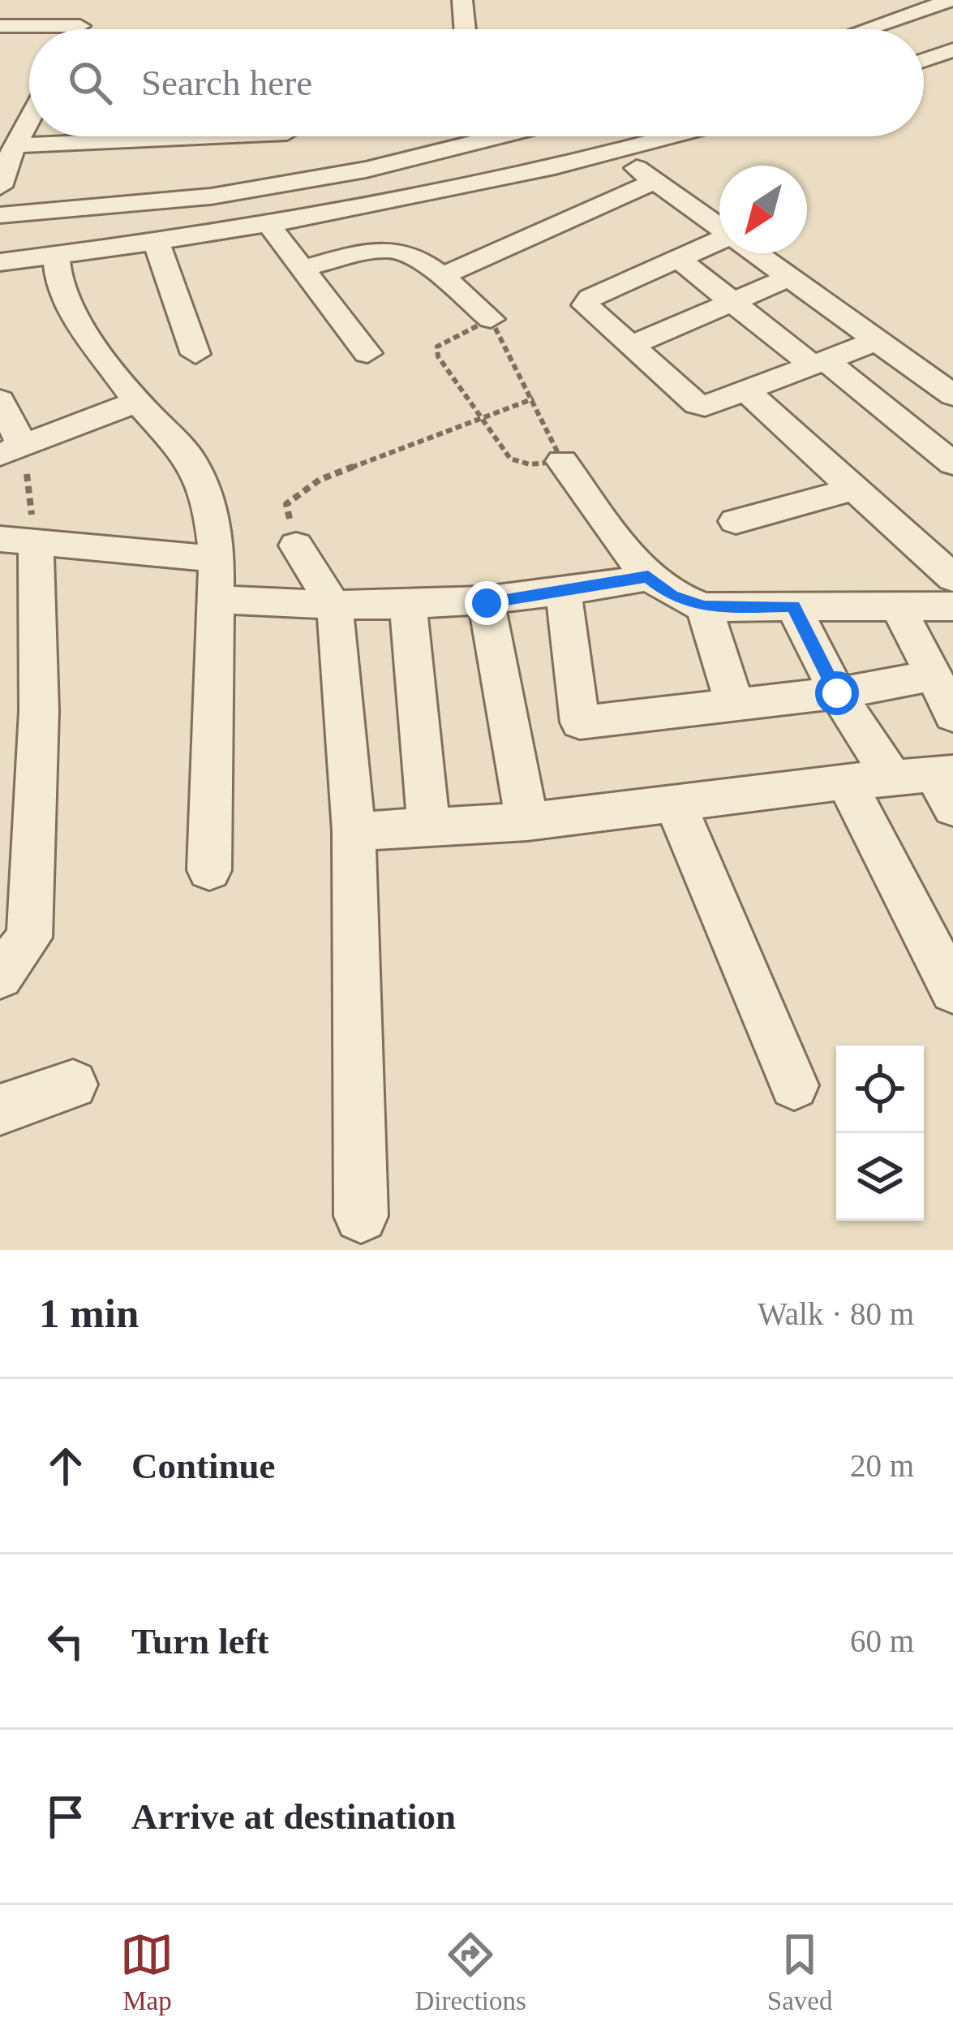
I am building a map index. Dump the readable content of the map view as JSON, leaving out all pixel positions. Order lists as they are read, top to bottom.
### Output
{
  "north": "bottom left",
  "page": {
    "search": "Search here",
    "heading": ["1 min", "Walk · 80 m"],
    "list": [
      ["Continue", "20 m"],
      ["Turn left", "60 m"],
      "Arrive at destination"
    ],
    "nav": ["Map", "Directions", "Saved"]
  }
}
